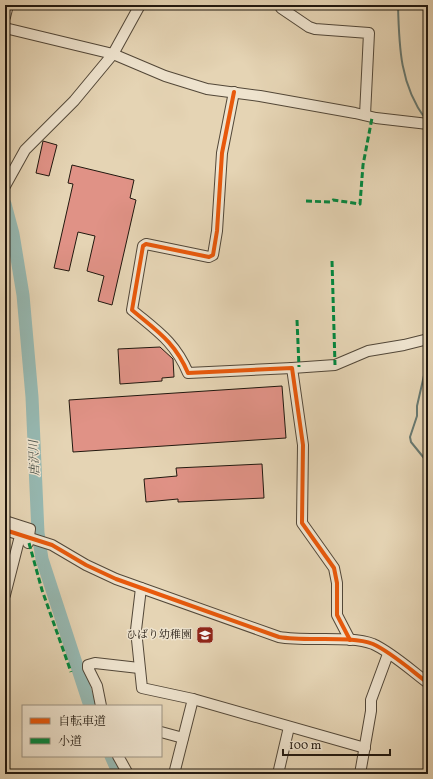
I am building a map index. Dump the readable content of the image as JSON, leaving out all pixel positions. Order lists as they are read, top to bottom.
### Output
{
  "water": ["唐沢川"],
  "places": {
    "school or university": ["ひばり幼稚園"]
  },
  "legend": ["自転車道", "小道"],
  "scale_bar": "100 m"
}
